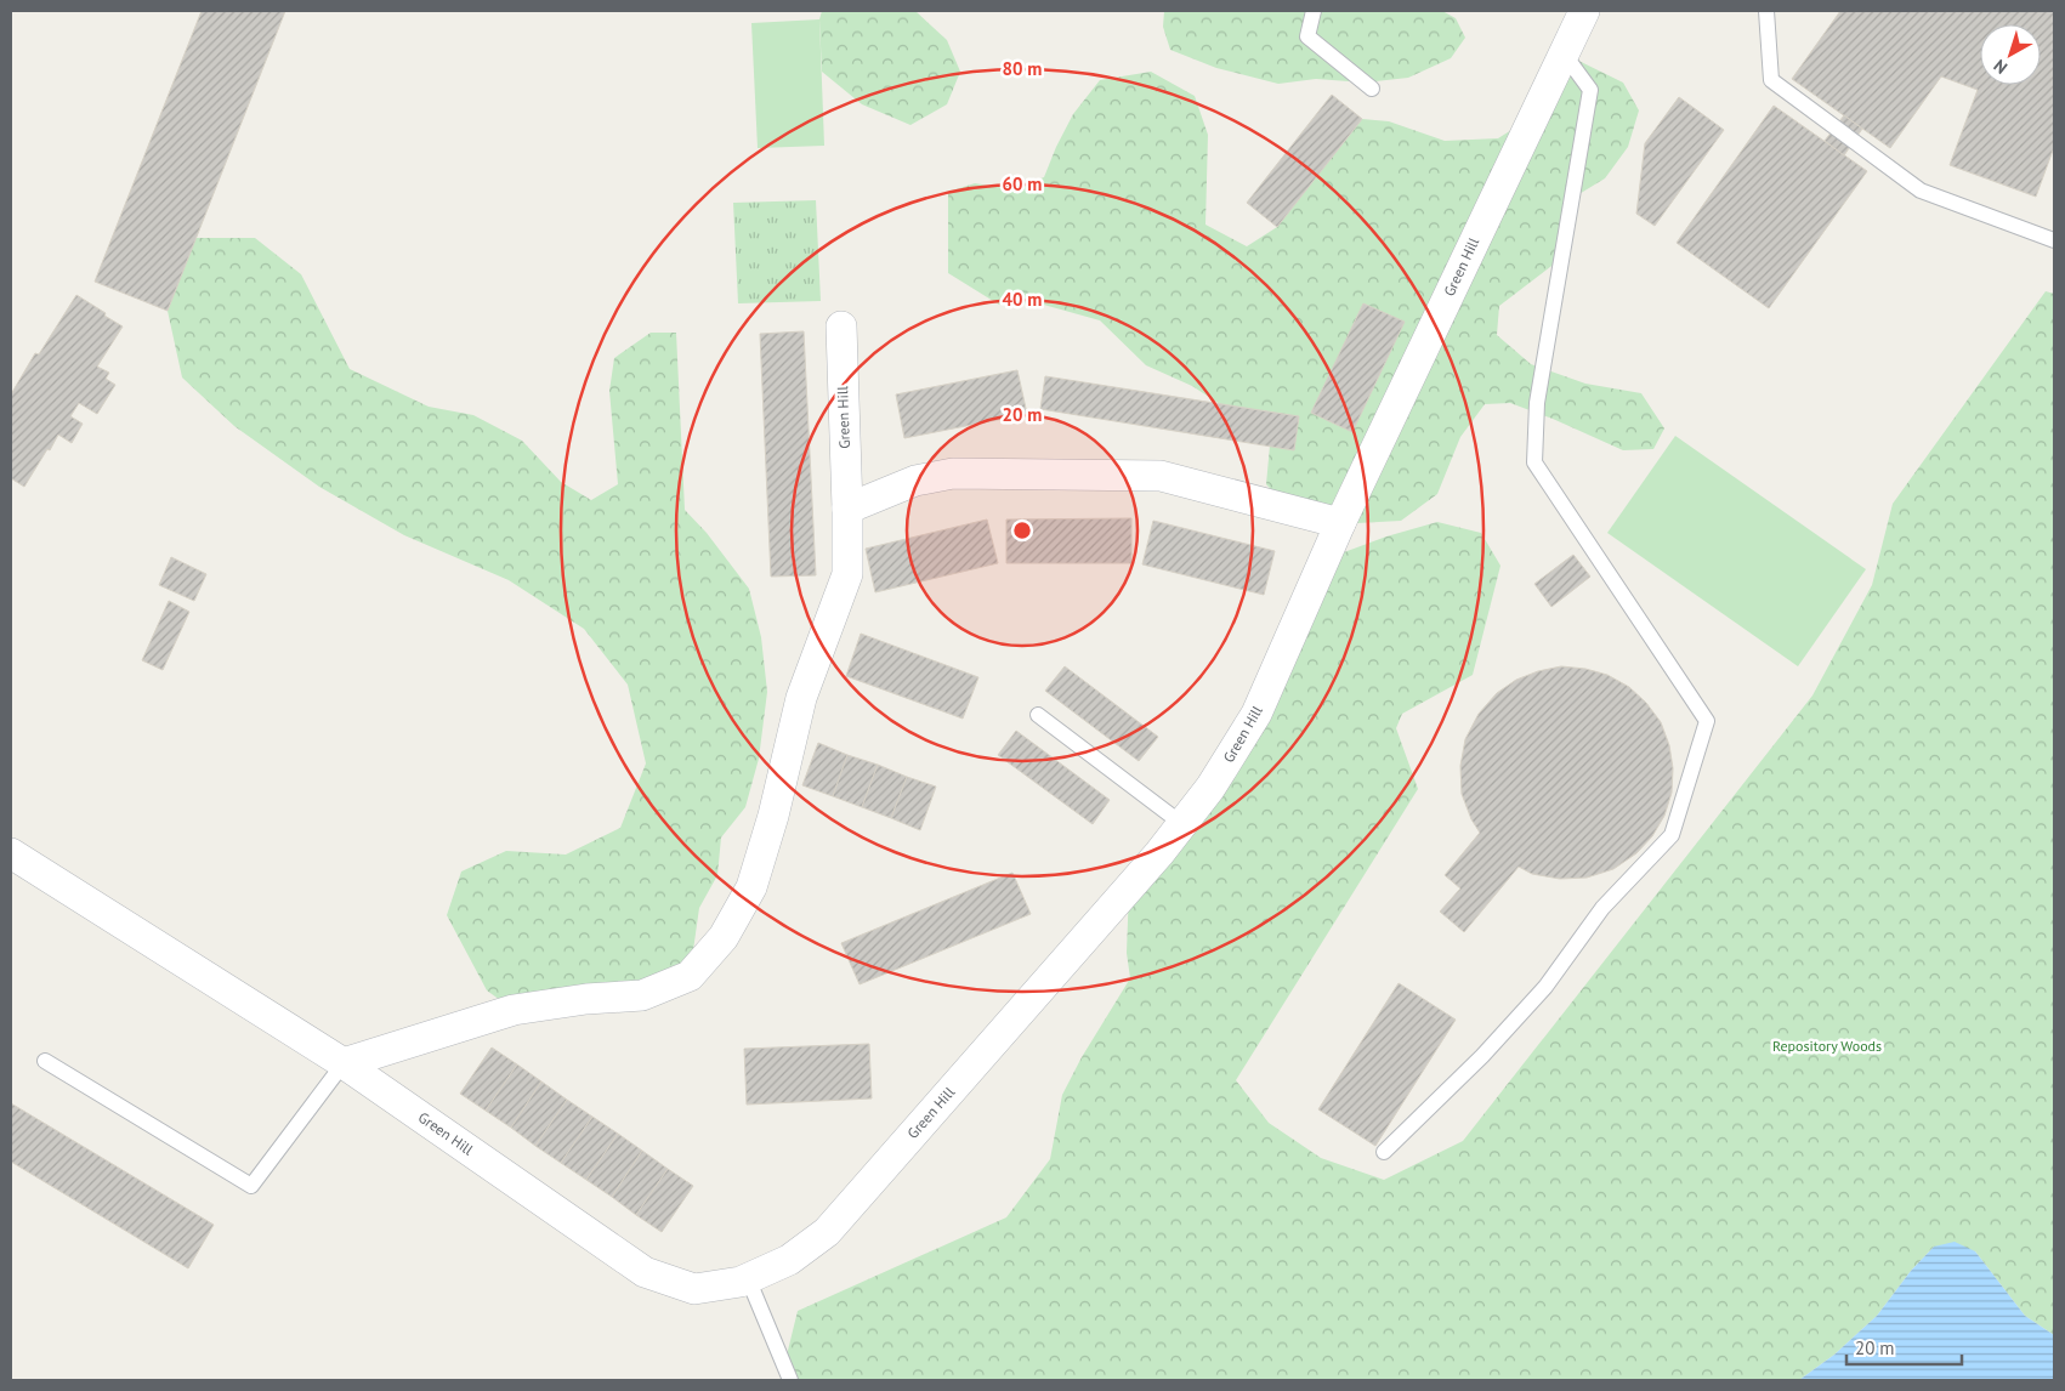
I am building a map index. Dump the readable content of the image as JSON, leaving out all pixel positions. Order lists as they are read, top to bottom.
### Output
{
  "streets": {
    "street": ["Green Hill"]
  },
  "parks": ["Repository Woods"],
  "scale_bar": "20 m",
  "north": "bottom left",
  "rings": [
    "80 m",
    "60 m",
    "40 m",
    "20 m"
  ]
}
